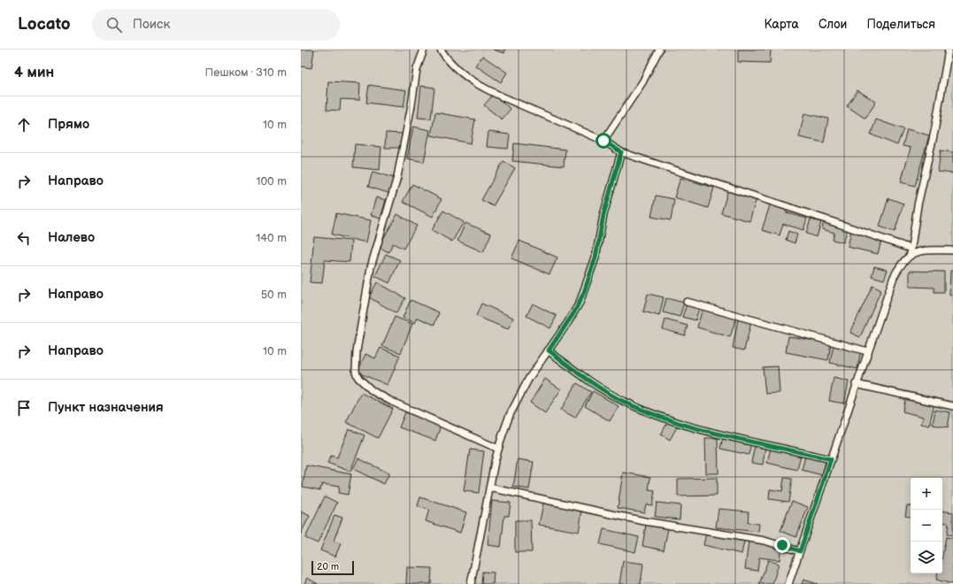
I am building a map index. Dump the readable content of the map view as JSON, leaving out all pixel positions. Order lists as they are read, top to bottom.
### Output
{
  "scale_bar": "20 m",
  "page": {
    "header": "Locato",
    "search": "Поиск",
    "nav": ["Карта", "Слои", "Поделиться"],
    "heading": ["4 мин", "Пешком · 310 m"],
    "list": [
      ["Прямо", "10 m"],
      ["Направо", "100 m"],
      ["Налево", "140 m"],
      ["Направо", "50 m"],
      ["Направо", "10 m"],
      "Пункт назначения"
    ],
    "map_buttons": ["+", "−"],
    "scale": "20 m"
  }
}
